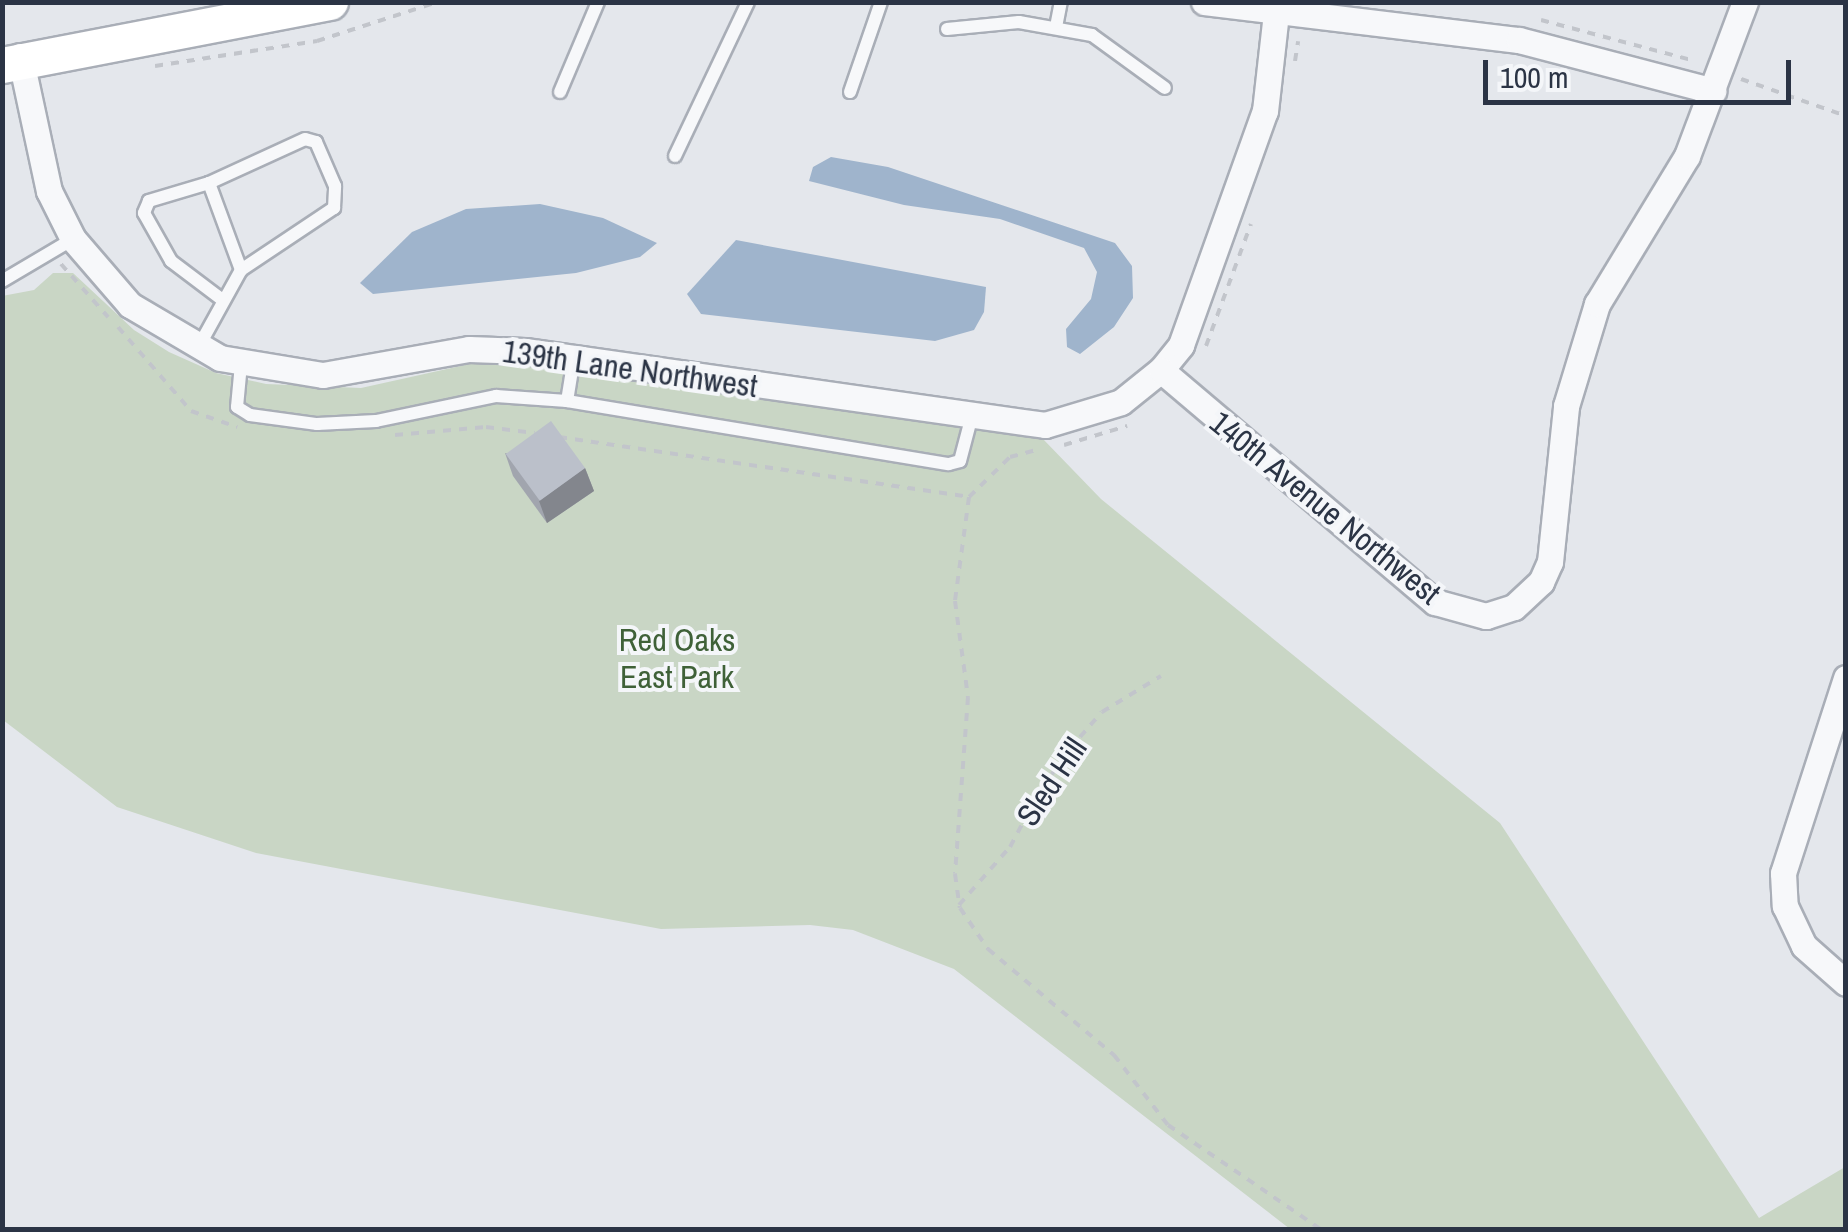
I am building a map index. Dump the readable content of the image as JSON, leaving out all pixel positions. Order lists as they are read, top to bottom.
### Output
{
  "streets": {
    "street": ["139th Lane Northwest", "140th Avenue Northwest"],
    "path": ["Sled Hill"]
  },
  "crossings": [
    ["139th Lane Northwest", "140th Avenue Northwest"]
  ],
  "parks": ["Red Oaks East Park"],
  "scale_bar": "100 m"
}
